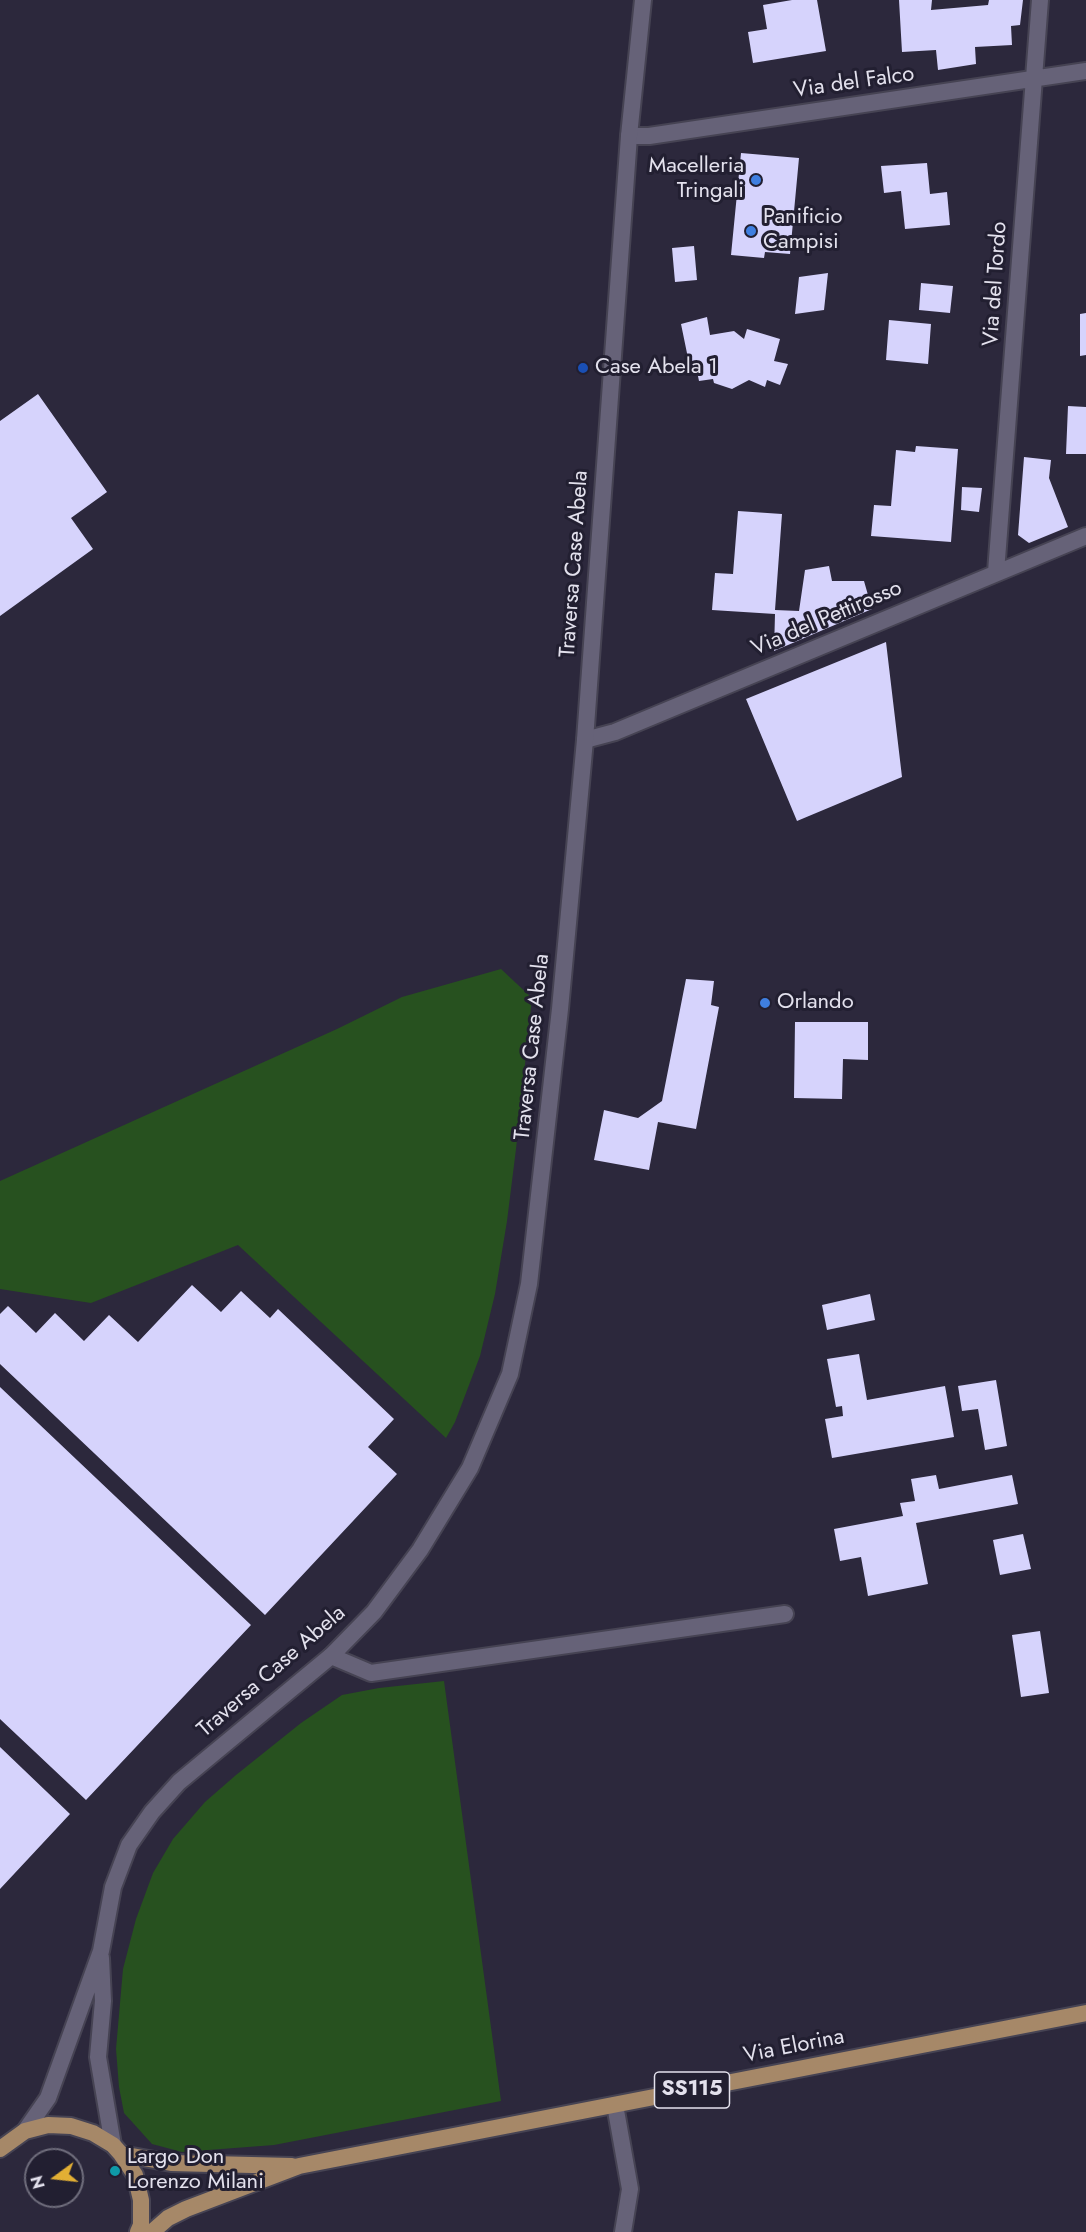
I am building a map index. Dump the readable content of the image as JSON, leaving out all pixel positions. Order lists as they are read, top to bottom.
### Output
{
  "streets": {
    "main road": ["Via Elorina", "SS115"],
    "street": [
      "Via del Falco",
      "Via del Tordo",
      "Traversa Case Abela",
      "Via del Pettirosso"
    ]
  },
  "crossings": [
    ["Via del Falco", "Via del Tordo"],
    ["Via del Falco", "Traversa Case Abela"],
    ["Via del Tordo", "Via del Pettirosso"],
    ["Traversa Case Abela", "Via del Pettirosso"]
  ],
  "places": [
    "Macelleria Tringali",
    "Panificio Campisi",
    "Case Abela 1",
    "Orlando",
    "Largo Don Lorenzo Milani"
  ],
  "north": "left"
}
